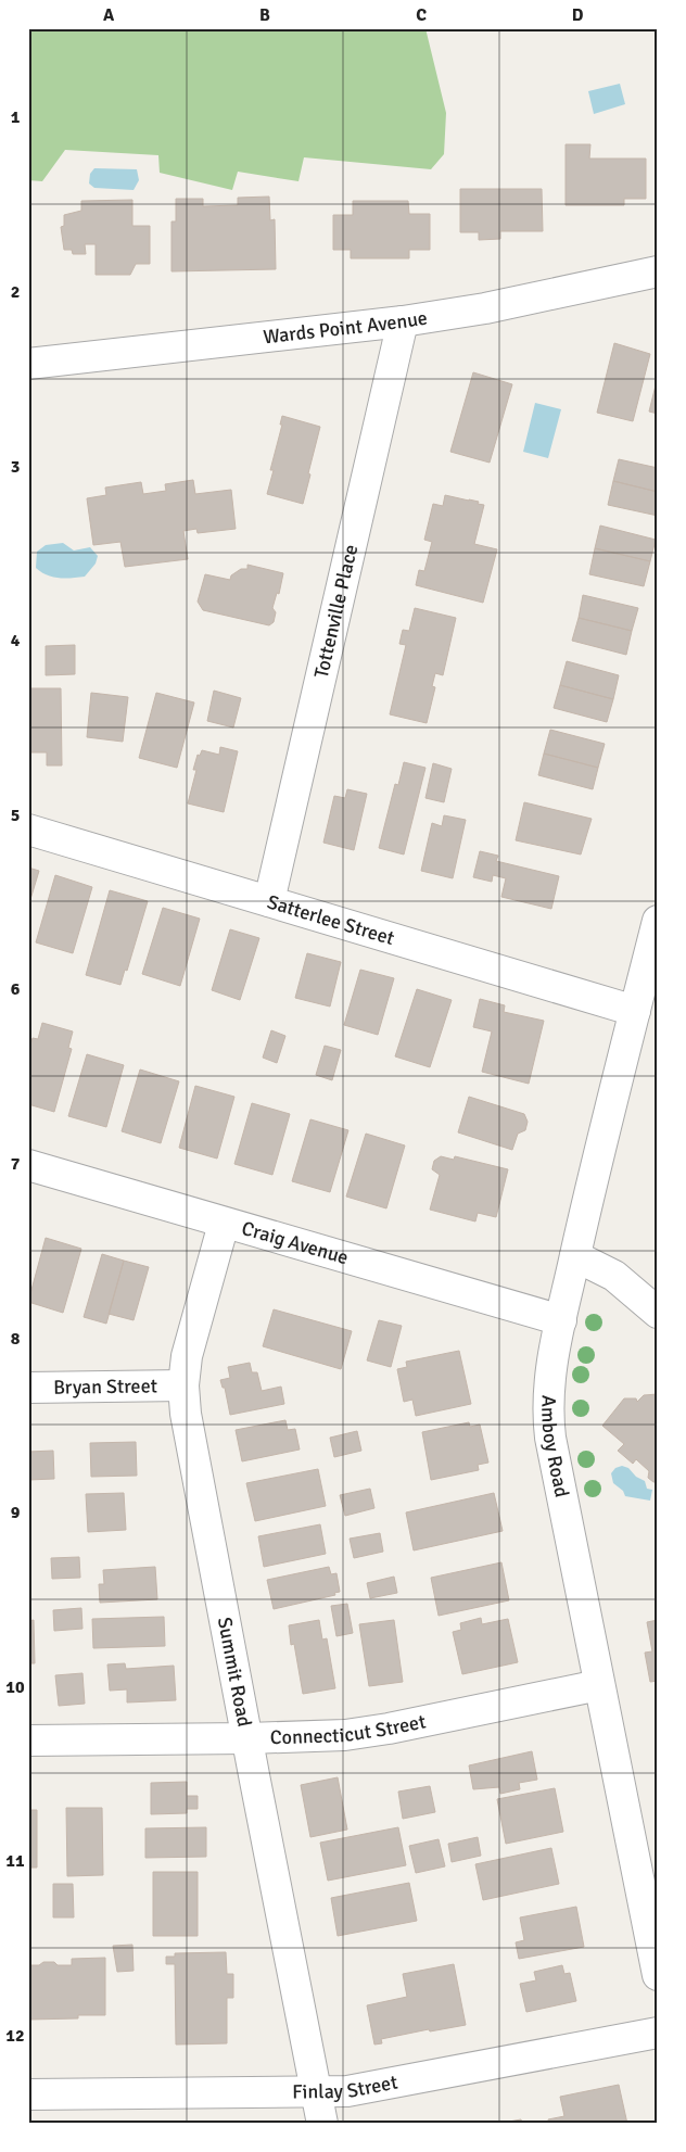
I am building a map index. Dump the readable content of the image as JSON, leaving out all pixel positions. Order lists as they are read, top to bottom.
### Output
{
  "streets": {
    "street": [
      "Wards Point Avenue",
      "Tottenville Place",
      "Satterlee Street",
      "Craig Avenue",
      "Bryan Street",
      "Amboy Road",
      "Summit Road",
      "Connecticut Street",
      "Finlay Street"
    ]
  },
  "crossings": [
    ["Wards Point Avenue", "Tottenville Place"],
    ["Tottenville Place", "Satterlee Street"],
    ["Satterlee Street", "Amboy Road"],
    ["Craig Avenue", "Amboy Road"],
    ["Craig Avenue", "Summit Road"],
    ["Bryan Street", "Summit Road"],
    ["Amboy Road", "Connecticut Street"],
    ["Summit Road", "Connecticut Street"],
    ["Summit Road", "Finlay Street"]
  ],
  "grid": {
    "columns": [
      "A",
      "B",
      "C",
      "D"
    ],
    "rows": [
      "1",
      "2",
      "3",
      "4",
      "5",
      "6",
      "7",
      "8",
      "9",
      "10",
      "11",
      "12"
    ]
  }
}
